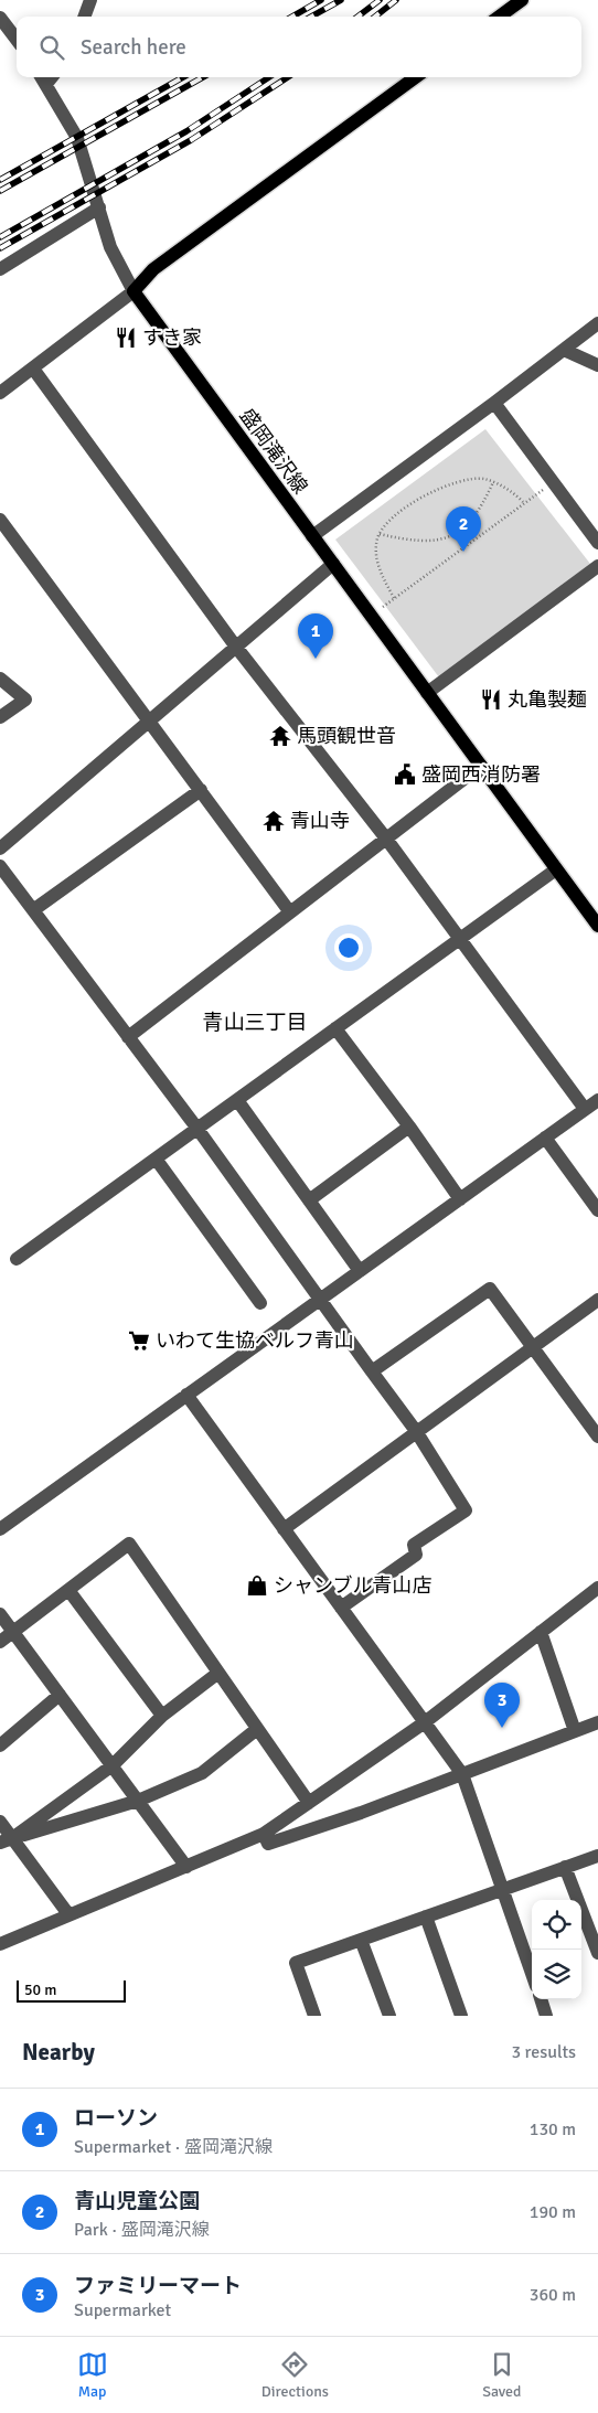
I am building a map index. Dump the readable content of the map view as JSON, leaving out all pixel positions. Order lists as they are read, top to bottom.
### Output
{
  "streets": {
    "main road": ["盛岡滝沢線"]
  },
  "districts": ["青山三丁目"],
  "places": {
    "restaurant": ["すき家", "丸亀製麺"],
    "temple": ["馬頭観世音", "青山寺"],
    "public building": ["盛岡西消防署"],
    "supermarket": ["いわて生協ベルフ青山"],
    "shop": ["シャンブル青山店"]
  },
  "scale_bar": "50 m",
  "page": {
    "search": "Search here",
    "pins": ["2", "1", "3"],
    "scale": "50 m",
    "heading": ["Nearby", "3 results"],
    "list": [
      {
        "mark": "1",
        "name": "ローソン",
        "note": "Supermarket · 盛岡滝沢線",
        "value": "130 m"
      },
      {
        "mark": "2",
        "name": "青山児童公園",
        "note": "Park · 盛岡滝沢線",
        "value": "190 m"
      },
      {
        "mark": "3",
        "name": "ファミリーマート",
        "note": "Supermarket",
        "value": "360 m"
      }
    ],
    "nav": ["Map", "Directions", "Saved"]
  }
}
